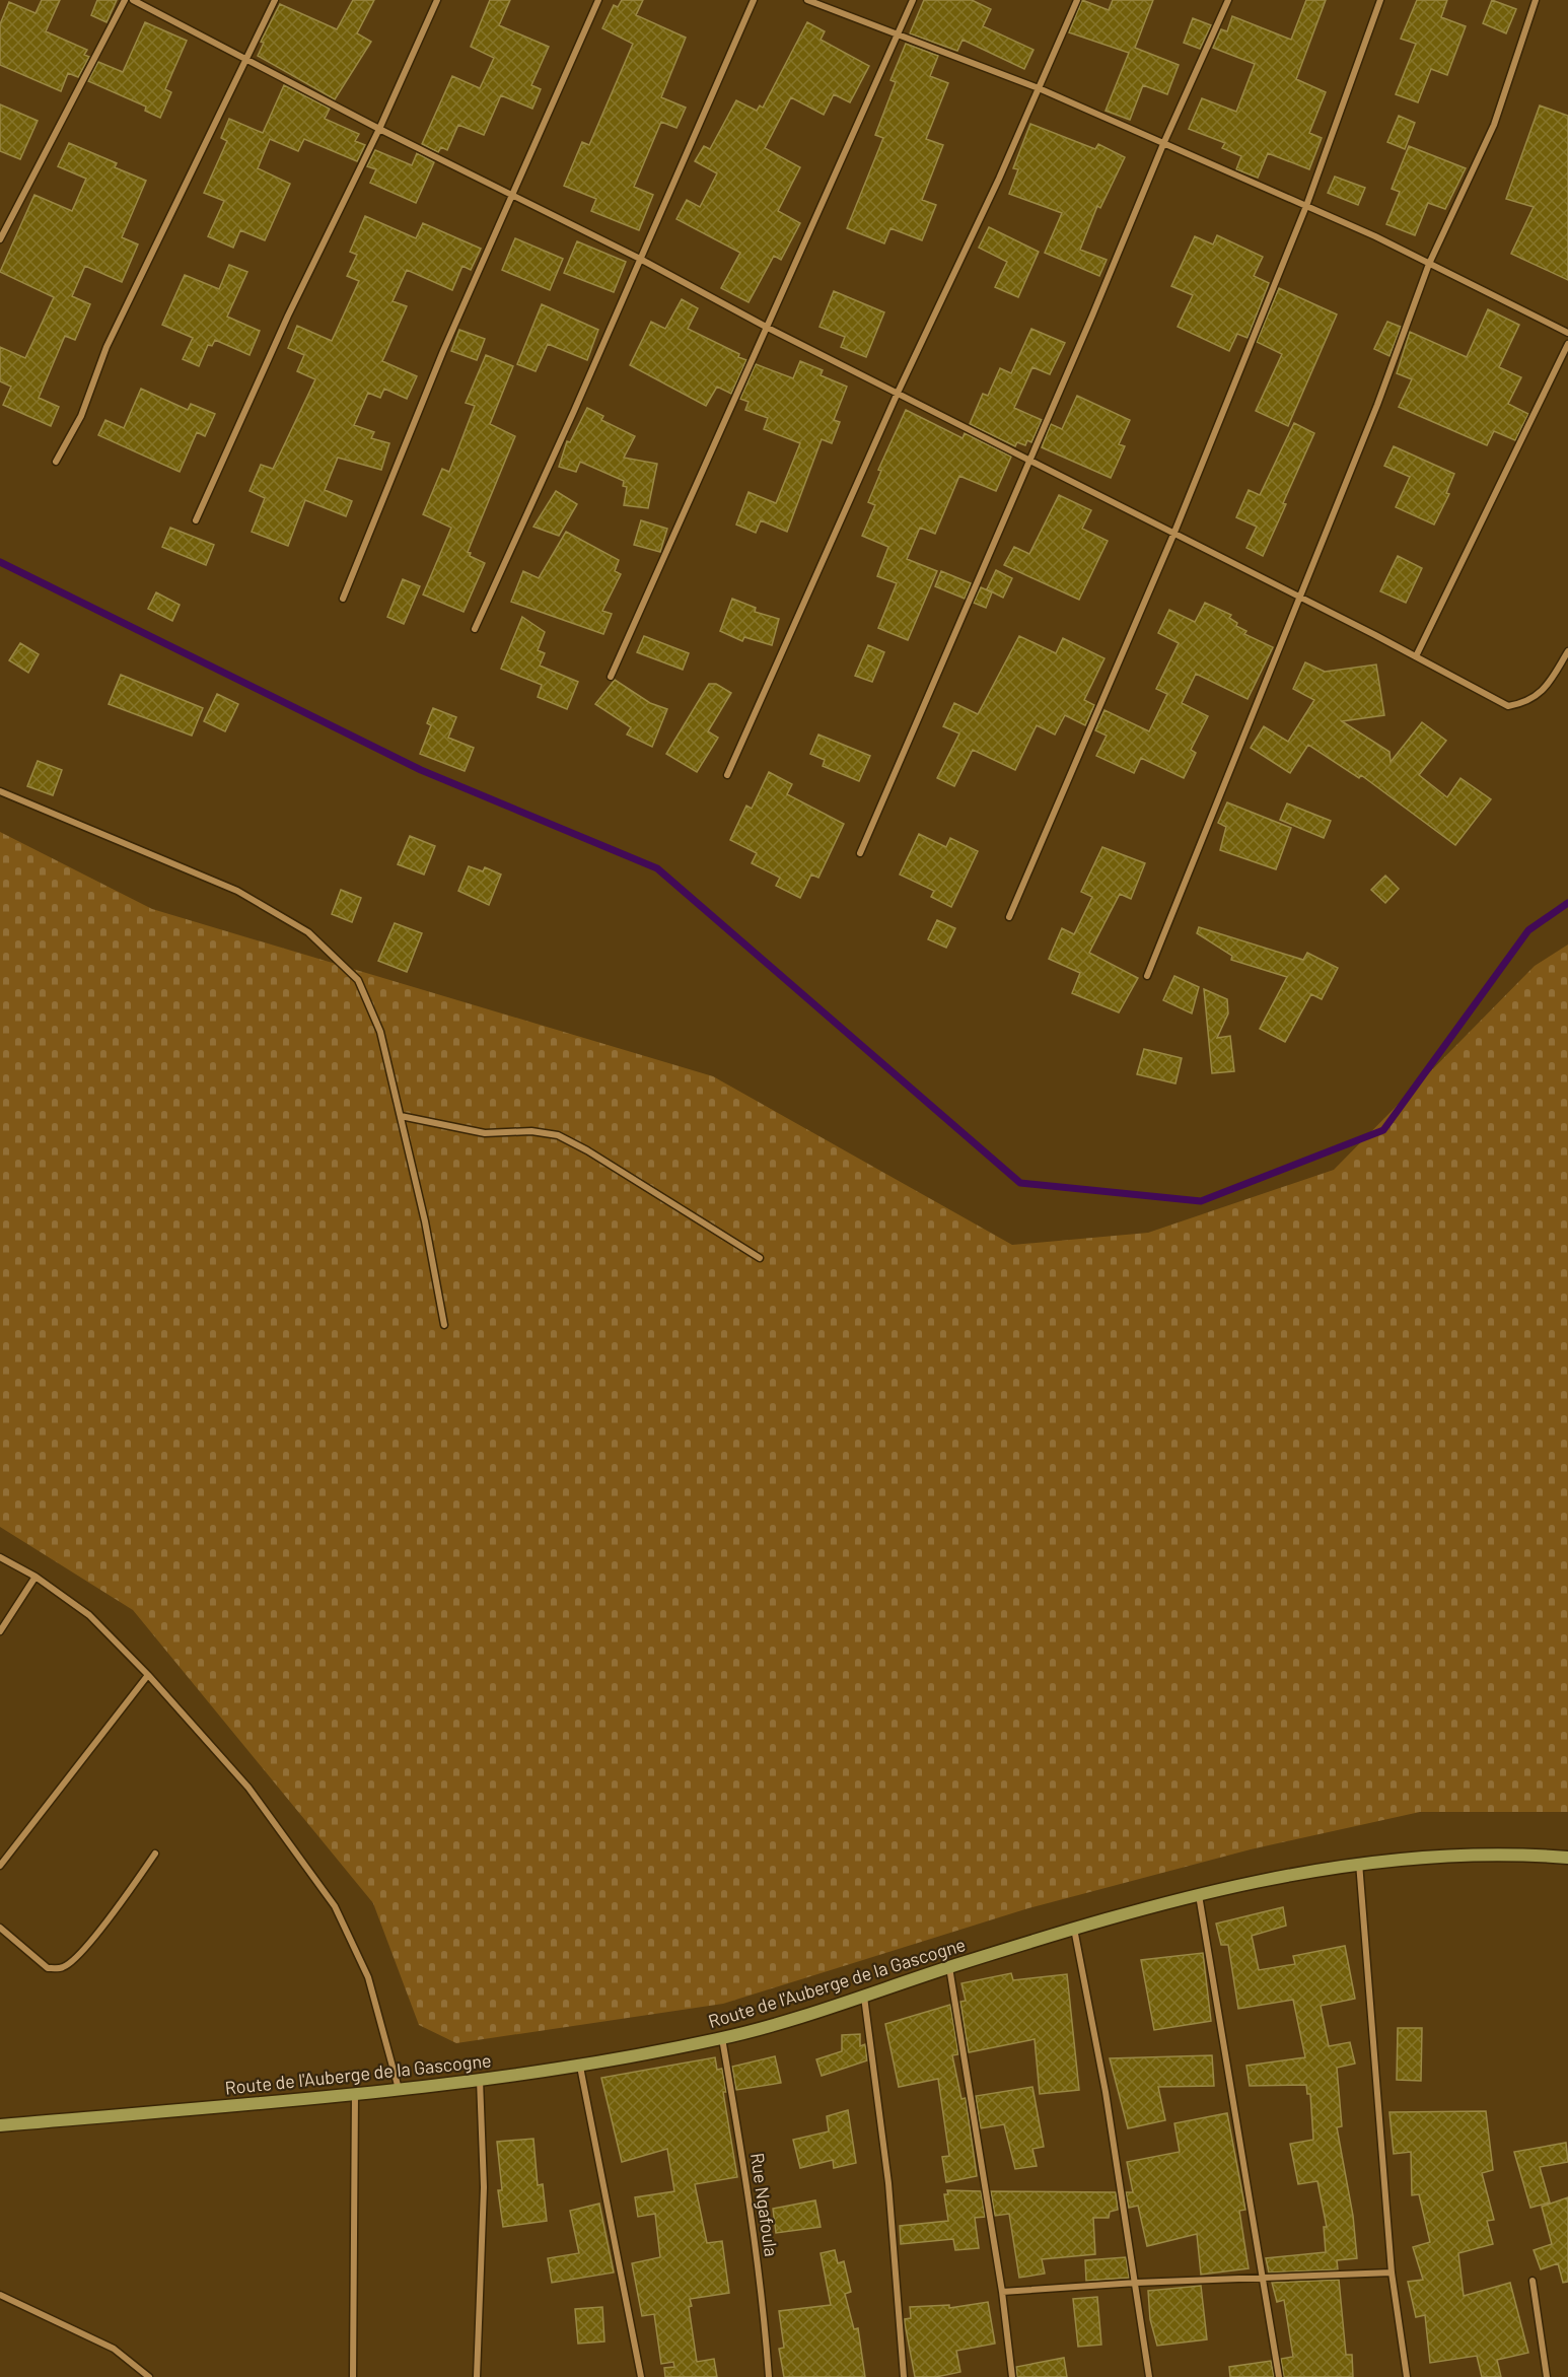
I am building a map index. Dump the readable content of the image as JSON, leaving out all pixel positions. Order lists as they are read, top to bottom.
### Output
{
  "streets": {
    "street": ["Route de l'Auberge de la Gascogne", "Rue Ngafoula"]
  },
  "crossings": [
    ["Route de l'Auberge de la Gascogne", "Rue Ngafoula"]
  ]
}
